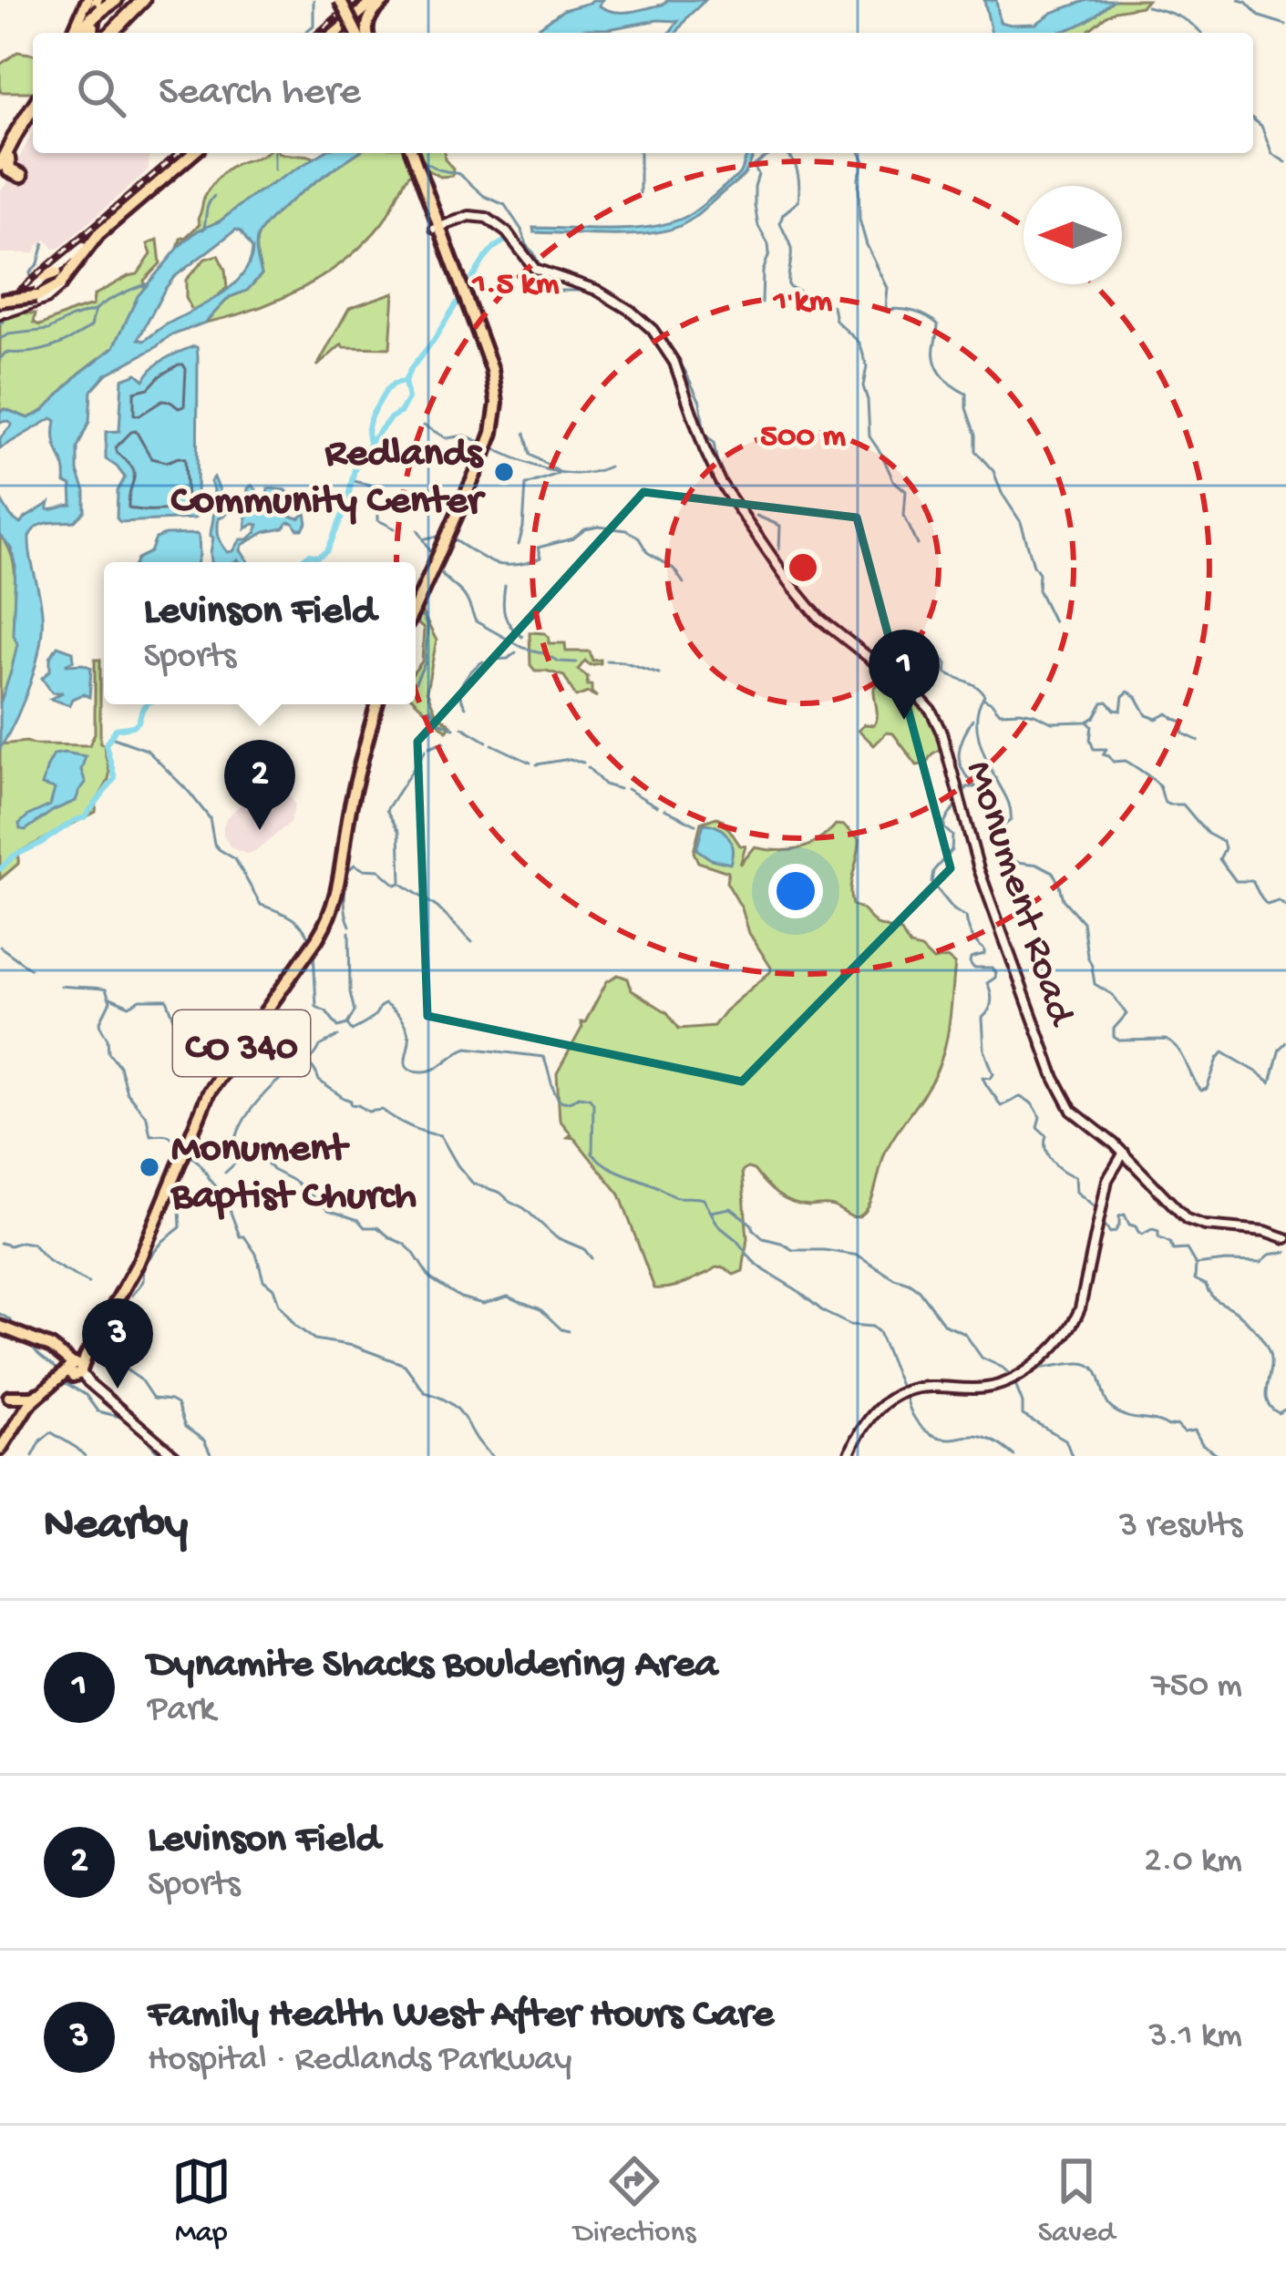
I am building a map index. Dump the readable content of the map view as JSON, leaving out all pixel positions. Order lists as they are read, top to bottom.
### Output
{
  "streets": {
    "main road": ["Monument Road", "CO 340"]
  },
  "places": ["Redlands Community Center", "Monument Baptist Church"],
  "north": "left",
  "page": {
    "search": "Search here",
    "popup": ["Levinson Field", "Sports"],
    "pins": ["1", "2", "3"],
    "heading": ["Nearby", "3 results"],
    "list": [
      {
        "mark": "1",
        "name": "Dynamite Shacks Bouldering Area",
        "note": "Park",
        "value": "750 m"
      },
      {
        "mark": "2",
        "name": "Levinson Field",
        "note": "Sports",
        "value": "2.0 km"
      },
      {
        "mark": "3",
        "name": "Family Health West After Hours Care",
        "note": "Hospital · Redlands Parkway",
        "value": "3.1 km"
      }
    ],
    "nav": ["Map", "Directions", "Saved"]
  },
  "rings": ["1.5 km", "1 km", "500 m"]
}
